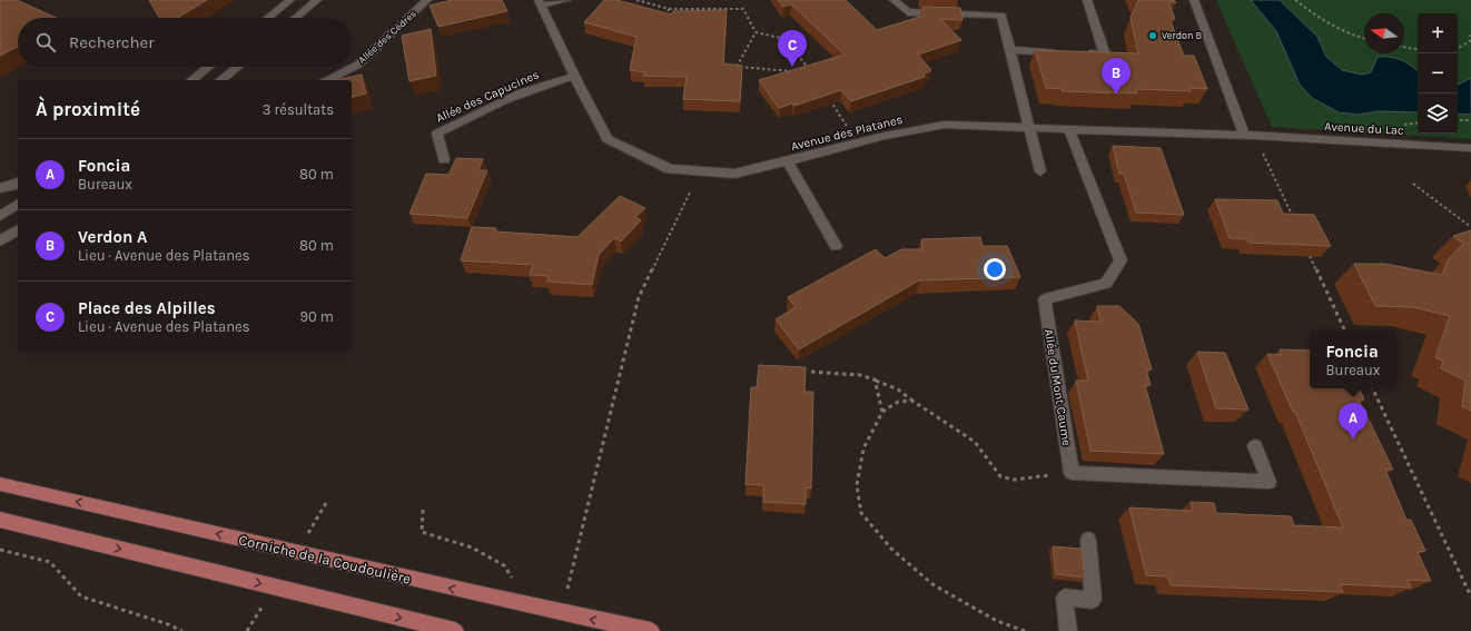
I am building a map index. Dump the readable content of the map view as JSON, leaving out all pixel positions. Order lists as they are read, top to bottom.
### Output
{
  "streets": {
    "main road": ["Corniche de la Coudoulière"],
    "street": [
      "Allée des Cèdres",
      "Allée des Capucines",
      "Avenue du Lac",
      "Avenue des Platanes",
      "Allée du Mont Caume"
    ]
  },
  "crossings": [
    ["Allée des Capucines", "Avenue des Platanes"],
    ["Avenue du Lac", "Avenue des Platanes"],
    ["Avenue des Platanes", "Allée du Mont Caume"]
  ],
  "places": ["Verdon B"],
  "north": "left",
  "page": {
    "map_buttons": ["+", "−"],
    "search": "Rechercher",
    "pins": ["C", "B", "A"],
    "heading": ["À proximité", "3 résultats"],
    "list": [
      {
        "mark": "A",
        "name": "Foncia",
        "note": "Bureaux",
        "value": "80 m"
      },
      {
        "mark": "B",
        "name": "Verdon A",
        "note": "Lieu · Avenue des Platanes",
        "value": "80 m"
      },
      {
        "mark": "C",
        "name": "Place des Alpilles",
        "note": "Lieu · Avenue des Platanes",
        "value": "90 m"
      }
    ],
    "popup": ["Foncia", "Bureaux"]
  }
}
